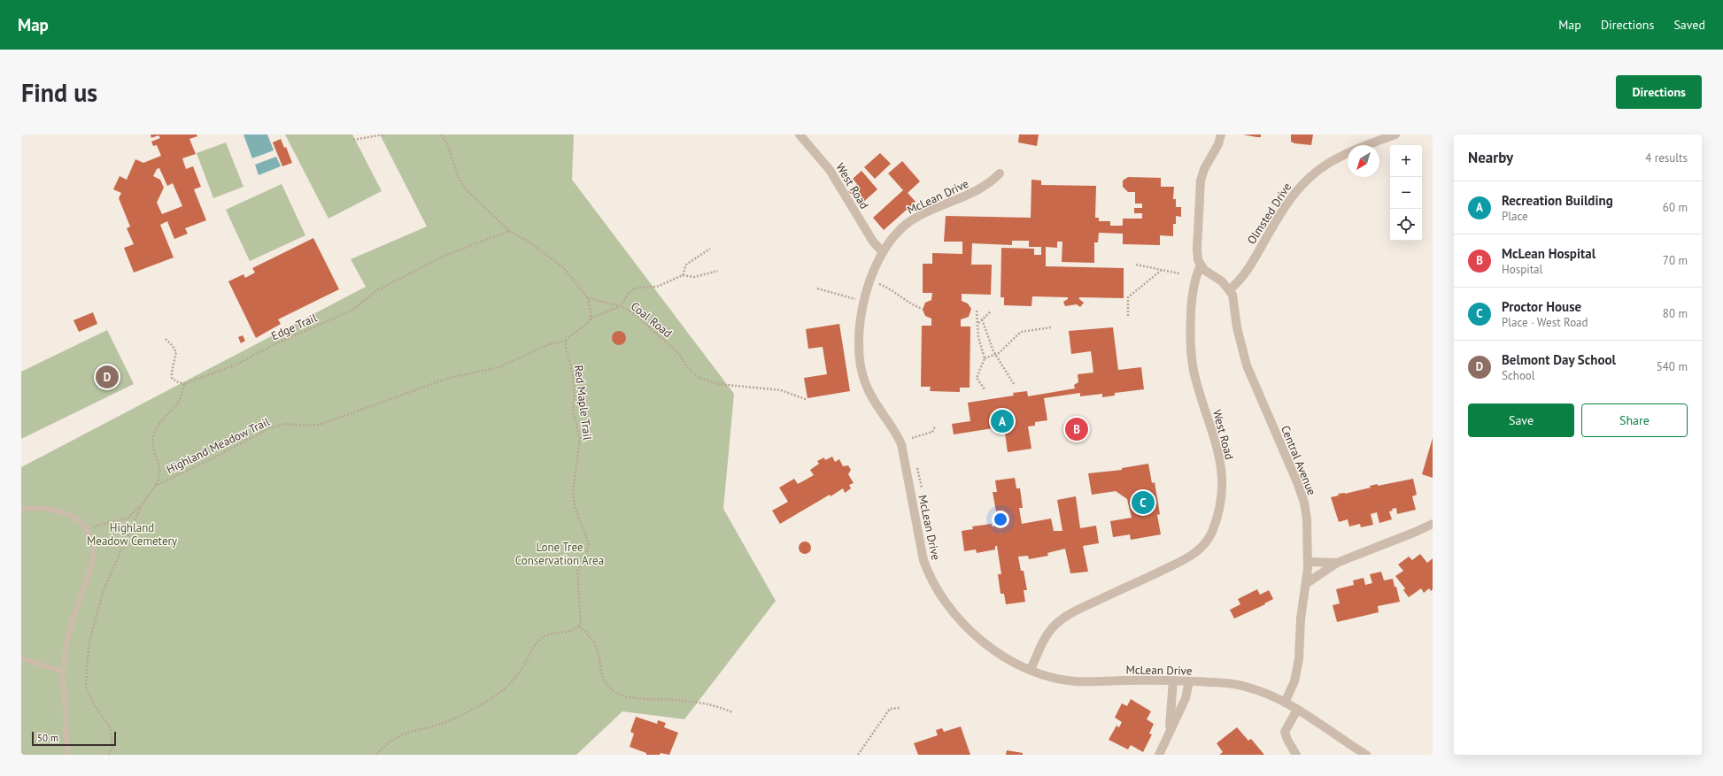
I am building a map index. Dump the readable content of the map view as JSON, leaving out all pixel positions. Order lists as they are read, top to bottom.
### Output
{
  "streets": {
    "street": [
      "West Road",
      "McLean Drive",
      "Olmsted Drive",
      "Central Avenue"
    ],
    "path": [
      "Coal Road",
      "Edge Trail",
      "Red Maple Trail",
      "Highland Meadow Trail"
    ]
  },
  "crossings": [
    ["West Road", "McLean Drive"],
    ["McLean Drive", "Central Avenue"],
    ["Olmsted Drive", "Central Avenue"],
    ["Red Maple Trail", "Highland Meadow Trail"]
  ],
  "parks": ["Highland Meadow Cemetery", "Lone Tree Conservation Area"],
  "scale_bar": "50 m",
  "north": "bottom left",
  "page": {
    "header": "Map",
    "nav": ["Map", "Directions", "Saved"],
    "buttons": [
      "Directions",
      ["Save", "Share"]
    ],
    "title": "Find us",
    "heading": ["Nearby", "4 results"],
    "map_buttons": ["+", "−"],
    "list": [
      {
        "mark": "A",
        "name": "Recreation Building",
        "note": "Place",
        "value": "60 m"
      },
      {
        "mark": "B",
        "name": "McLean Hospital",
        "note": "Hospital",
        "value": "70 m"
      },
      {
        "mark": "C",
        "name": "Proctor House",
        "note": "Place · West Road",
        "value": "80 m"
      },
      {
        "mark": "D",
        "name": "Belmont Day School",
        "note": "School",
        "value": "540 m"
      }
    ],
    "pins": [
      "D",
      "A",
      "B",
      "C"
    ],
    "scale": "50 m"
  }
}
